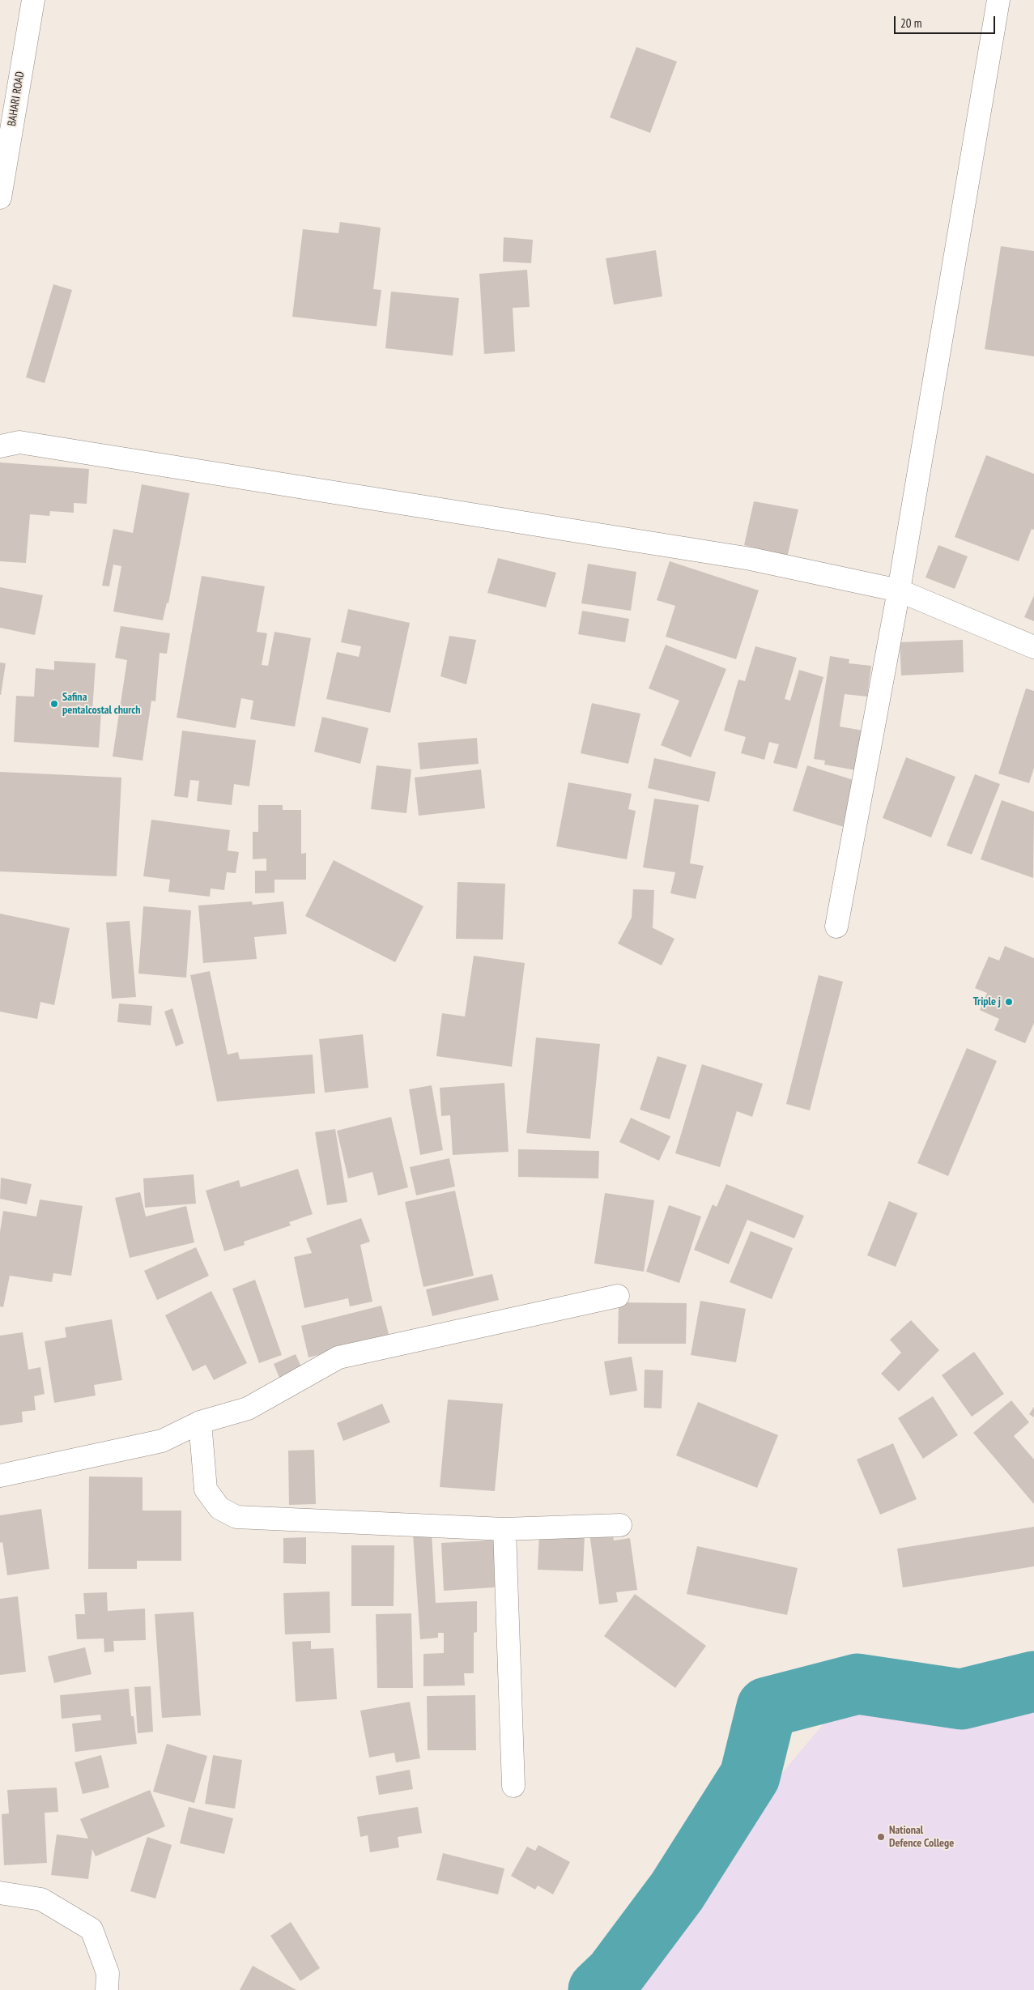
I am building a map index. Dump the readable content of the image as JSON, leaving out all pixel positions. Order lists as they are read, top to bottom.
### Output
{
  "streets": {
    "street": ["BAHARI ROAD"]
  },
  "places": ["Safina pentalcostal church", "Triple j", "National Defence College"],
  "scale_bar": "20 m"
}
